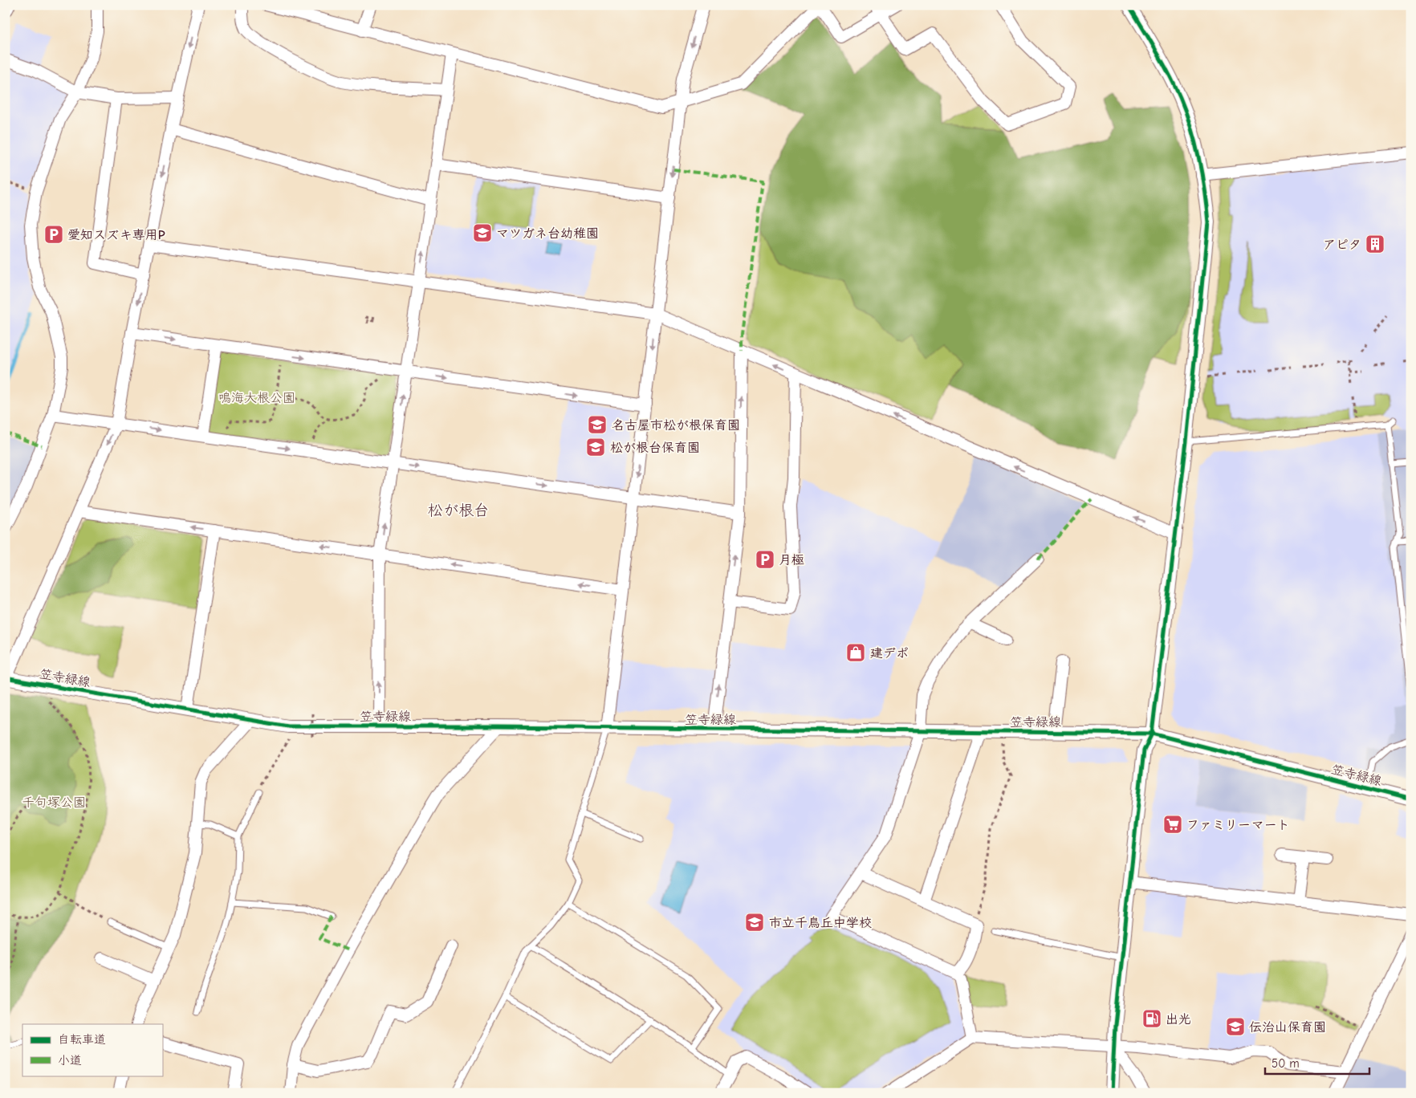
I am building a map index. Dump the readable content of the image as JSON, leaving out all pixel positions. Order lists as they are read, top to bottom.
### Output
{
  "streets": {
    "street": ["笠寺緑線"]
  },
  "districts": ["松が根台"],
  "parks": ["鳴海大根公園", "千句塚公園"],
  "places": {
    "school or university": [
      "マツガネ台幼稚園",
      "名古屋市松が根保育園",
      "松が根台保育園",
      "市立千鳥丘中学校",
      "伝治山保育園"
    ],
    "parking": ["愛知スズキ専用P", "月極"],
    "building": ["アピタ"],
    "shop": ["建デポ"],
    "supermarket": ["ファミリーマート"],
    "fuel station": ["出光"]
  },
  "legend": ["自転車道", "小道"],
  "scale_bar": "50 m"
}
